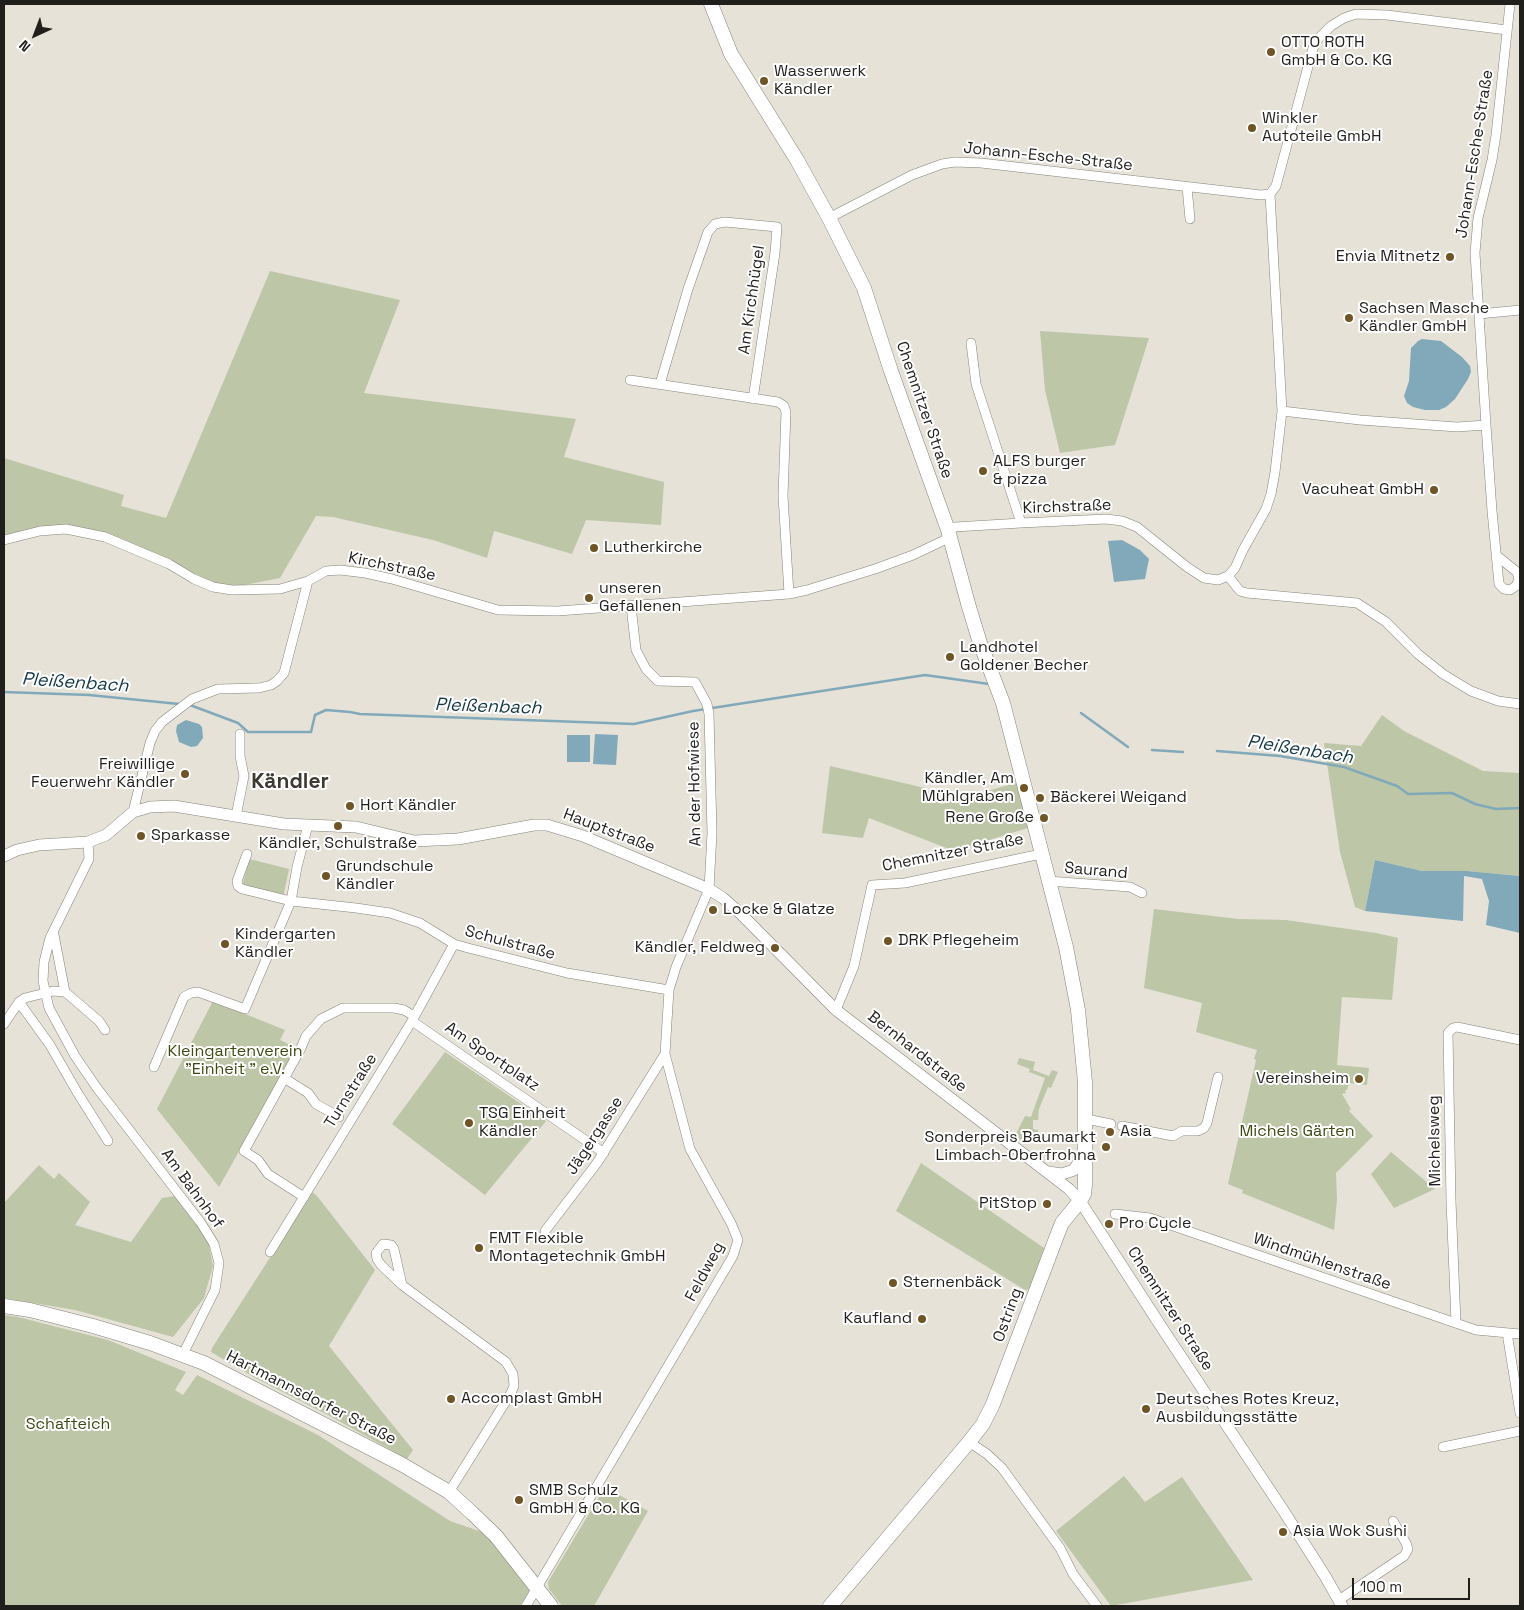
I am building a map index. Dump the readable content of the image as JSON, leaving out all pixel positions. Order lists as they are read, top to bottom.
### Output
{
  "streets": {
    "main road": ["Chemnitzer Straße", "Ostring", "Hartmannsdorfer Straße"],
    "street": [
      "Johann-Esche-Straße",
      "Am Kirchhügel",
      "Kirchstraße",
      "An der Hofwiese",
      "Hauptstraße",
      "Saurand",
      "Schulstraße",
      "Bernhardstraße",
      "Am Sportplatz",
      "Turnstraße",
      "Jägergasse",
      "Michelsweg",
      "Am Bahnhof",
      "Windmühlenstraße",
      "Feldweg"
    ]
  },
  "crossings": [
    ["Johann-Esche-Straße", "Chemnitzer Straße"],
    ["Chemnitzer Straße", "Kirchstraße"],
    ["Chemnitzer Straße", "Hauptstraße"],
    ["Chemnitzer Straße", "Saurand"],
    ["Chemnitzer Straße", "Bernhardstraße"],
    ["Chemnitzer Straße", "Ostring"],
    ["Kirchstraße", "An der Hofwiese"],
    ["An der Hofwiese", "Hauptstraße"],
    ["An der Hofwiese", "Feldweg"],
    ["Hauptstraße", "Bernhardstraße"],
    ["Hauptstraße", "Am Bahnhof"],
    ["Hauptstraße", "Feldweg"],
    ["Schulstraße", "Turnstraße"],
    ["Schulstraße", "Feldweg"],
    ["Bernhardstraße", "Ostring"],
    ["Am Sportplatz", "Turnstraße"],
    ["Am Sportplatz", "Jägergasse"],
    ["Jägergasse", "Feldweg"],
    ["Michelsweg", "Windmühlenstraße"],
    ["Am Bahnhof", "Hartmannsdorfer Straße"],
    ["Feldweg", "Hartmannsdorfer Straße"]
  ],
  "districts": ["Kändler"],
  "water": ["Pleißenbach"],
  "parks": ["Kleingartenverein \"Einheit \" e.V.", "Michels Gärten", "Schafteich"],
  "places": [
    "OTTO ROTH GmbH & Co. KG",
    "Wasserwerk Kändler",
    "Winkler Autoteile GmbH",
    "Envia Mitnetz",
    "Sachsen Masche Kändler GmbH",
    "ALFS burger & pizza",
    "Vacuheat GmbH",
    "Lutherkirche",
    "unseren Gefallenen",
    "Landhotel Goldener Becher",
    "Freiwillige Feuerwehr Kändler",
    "Kändler, Am Mühlgraben",
    "Bäckerei Weigand",
    "Hort Kändler",
    "Rene Große",
    "Kändler, Schulstraße",
    "Sparkasse",
    "Grundschule Kändler",
    "Locke & Glatze",
    "DRK Pflegeheim",
    "Kindergarten Kändler",
    "Kändler, Feldweg",
    "Vereinsheim",
    "TSG Einheit Kändler",
    "Asia",
    "Sonderpreis Baumarkt Limbach-Oberfrohna",
    "PitStop",
    "Pro Cycle",
    "FMT Flexible Montagetechnik GmbH",
    "Sternenbäck",
    "Kaufland",
    "Accomplast GmbH",
    "Deutsches Rotes Kreuz, Ausbildungsstätte",
    "SMB Schulz GmbH & Co. KG",
    "Asia Wok Sushi"
  ],
  "scale_bar": "100 m",
  "north": "bottom left"
}
